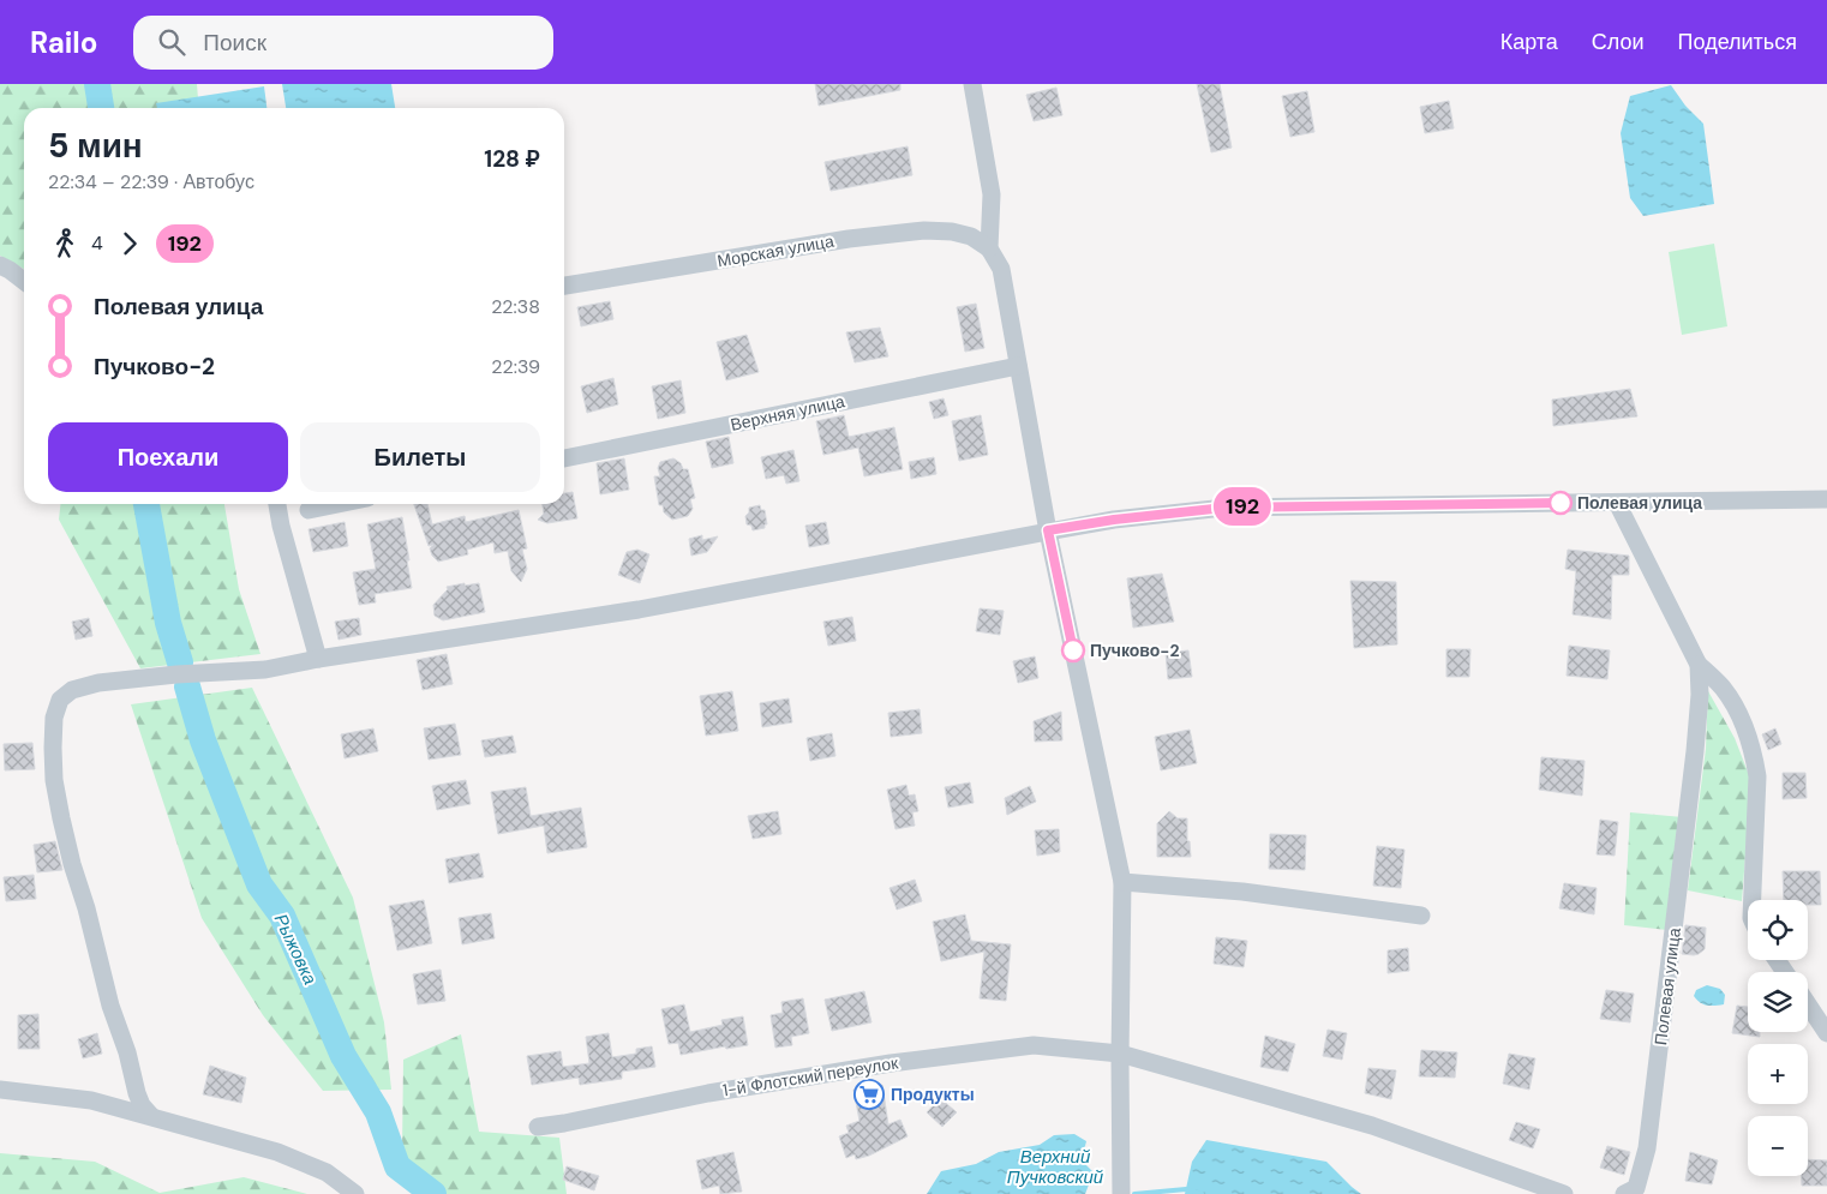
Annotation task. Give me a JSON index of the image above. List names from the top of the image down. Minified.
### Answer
{"streets":{"street":["Морская улица","Верхняя улица","Полевая улица","1-й Флотский переулок"]},"water":["Рыжовка","Верхний Пучковский"],"places":{"other":["Полевая улица","Пучково-2"],"supermarket":["Продукты"]},"lines":["bus line 192"],"page":{"header":"Railo","search":"Поиск","nav":["Карта","Слои","Поделиться"],"on_map":"192","heading":["5 мин","22:34 – 22:39 · Автобус","128 ₽"],"legs":["4","192"],"list":[{"name":"Полевая улица","value":"22:38"},{"name":"Пучково-2","value":"22:39"}],"buttons":["Поехали","Билеты"],"map_buttons":["+","−"]}}
